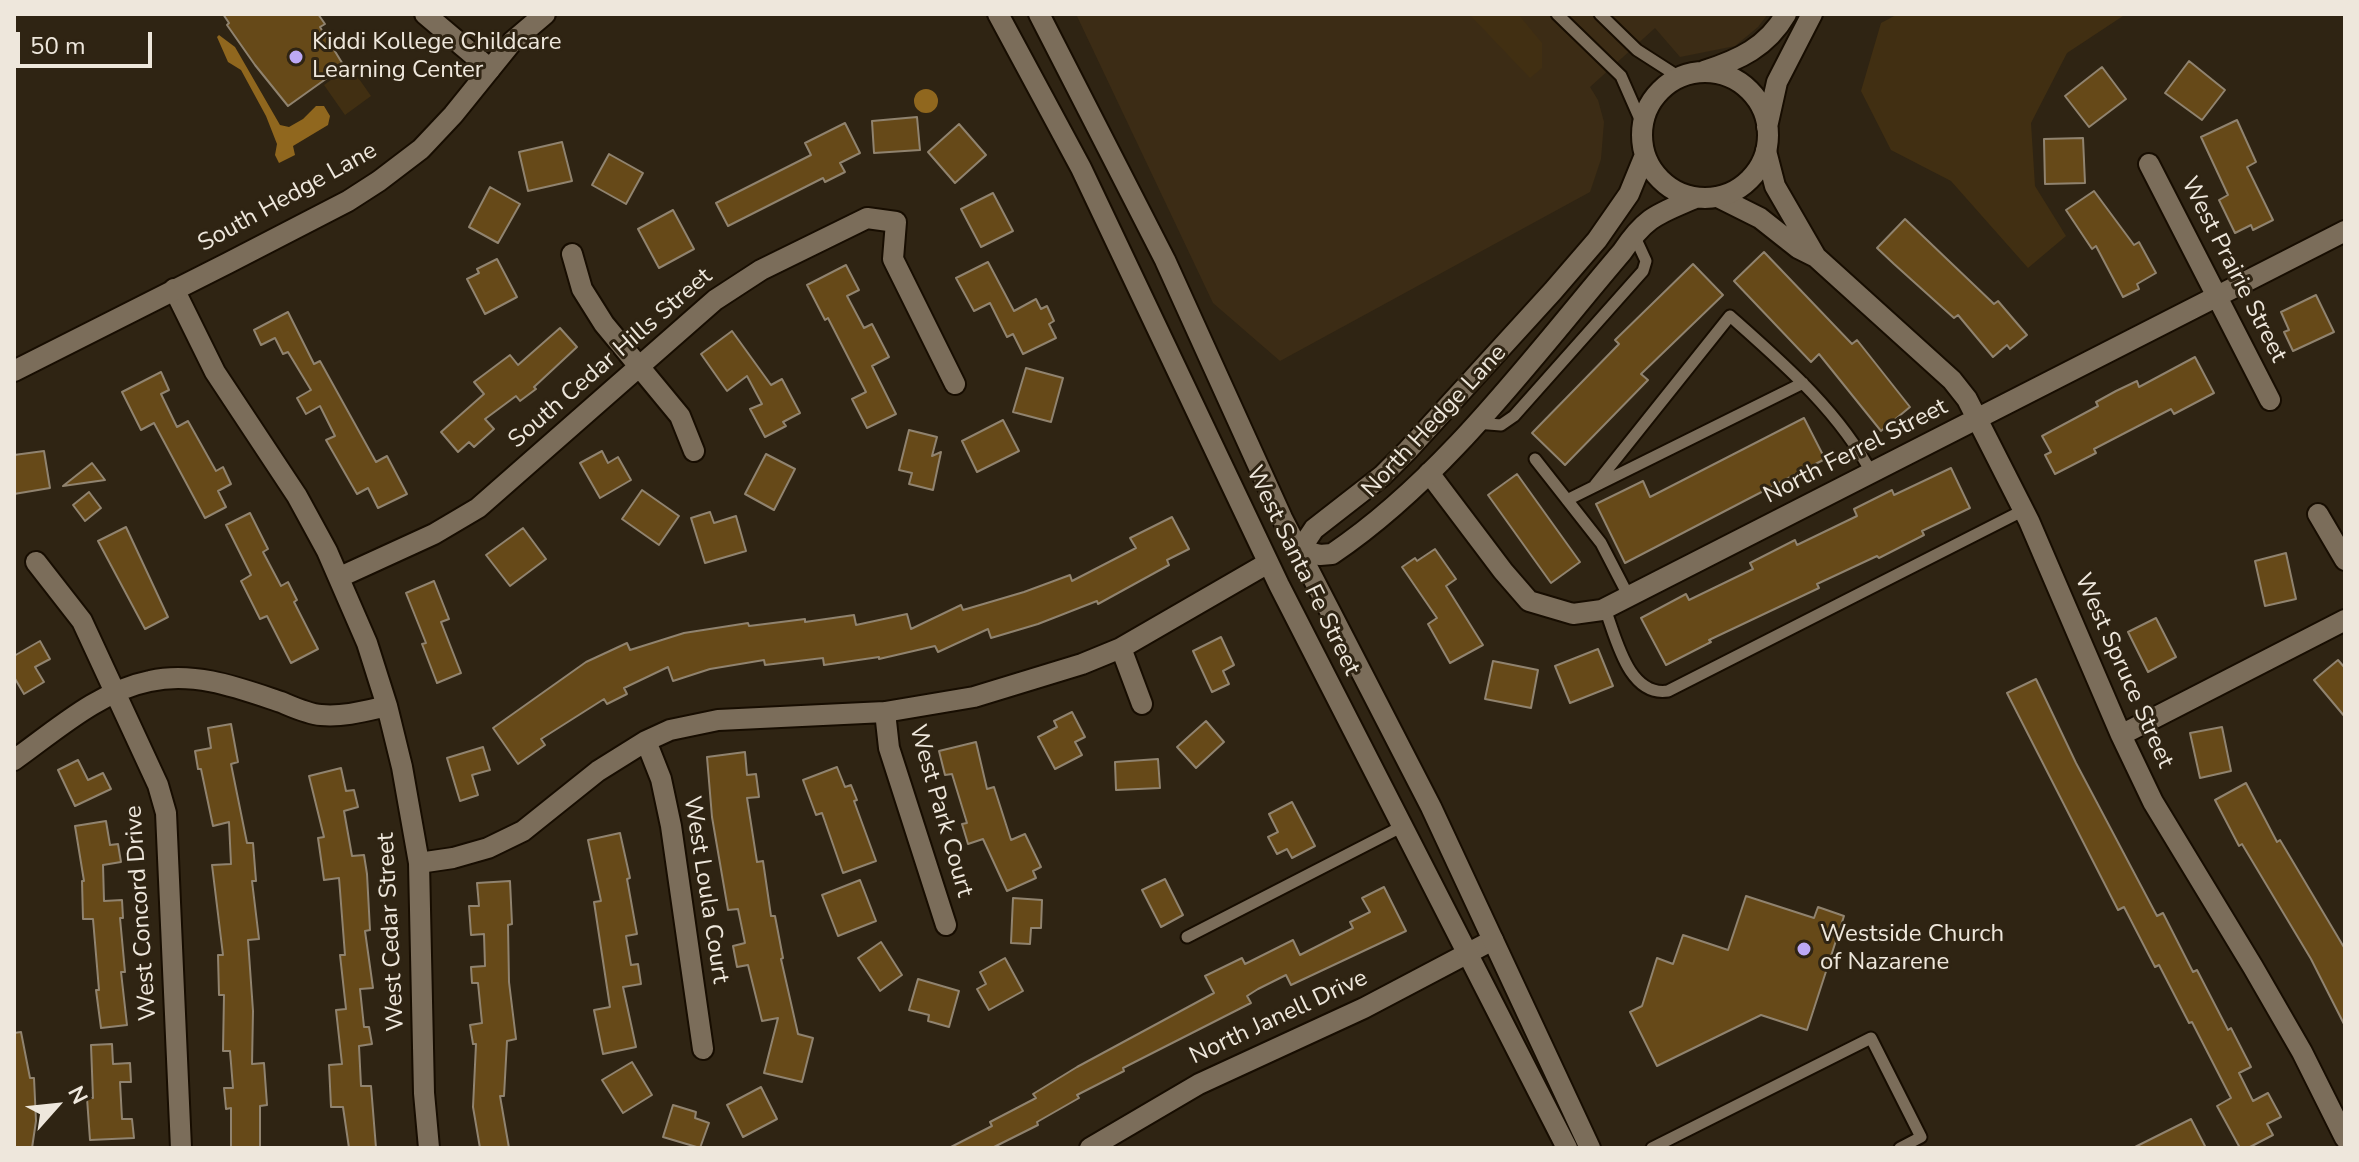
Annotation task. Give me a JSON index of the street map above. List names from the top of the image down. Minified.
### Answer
{"streets":{"street":["South Hedge Lane","West Prairie Street","South Cedar Hills Street","North Hedge Lane","North Ferrel Street","West Santa Fe Street","West Spruce Street","West Park Court","West Loula Court","West Concord Drive","West Cedar Street","North Janell Drive"]},"crossings":[["South Hedge Lane","West Cedar Street"],["West Prairie Street","North Ferrel Street"],["South Cedar Hills Street","West Cedar Street"],["North Hedge Lane","North Ferrel Street"],["North Hedge Lane","West Santa Fe Street"],["North Hedge Lane","West Spruce Street"],["North Ferrel Street","West Spruce Street"],["West Santa Fe Street","North Janell Drive"]],"places":["Kiddi Kollege Childcare Learning Center","Westside Church of Nazarene"],"scale_bar":"50 m","north":"top right"}
